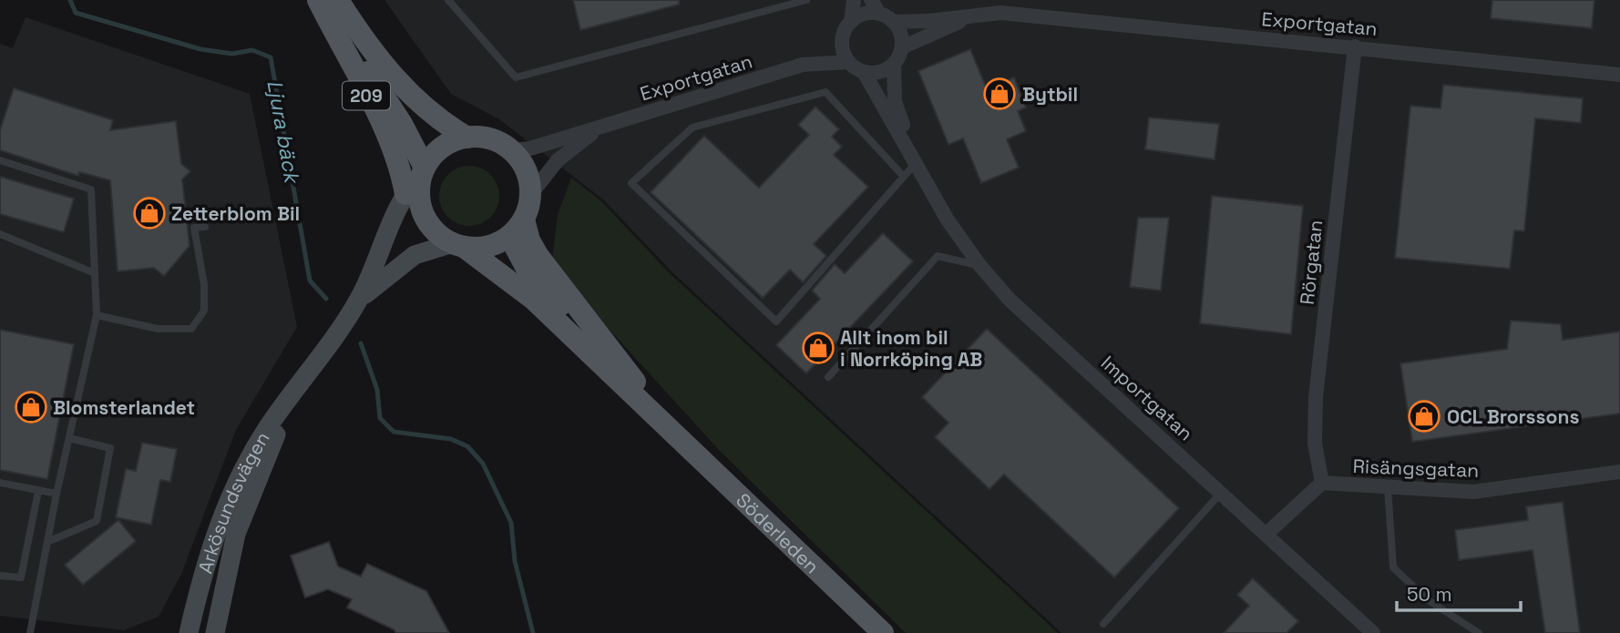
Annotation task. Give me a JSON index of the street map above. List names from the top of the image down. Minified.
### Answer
{"streets":{"main road":["209","Arkösundsvägen","Söderleden"],"street":["Exportgatan","Rörgatan","Importgatan","Risängsgatan"]},"crossings":[["Exportgatan","209"],["Exportgatan","Rörgatan"],["Exportgatan","Importgatan"],["Exportgatan","Arkösundsvägen"],["Exportgatan","Söderleden"],["209","Arkösundsvägen"],["209","Söderleden"],["Rörgatan","Risängsgatan"],["Arkösundsvägen","Söderleden"]],"water":["Ljura bäck"],"places":{"shop":["Bytbil","Zetterblom Bil","Allt inom bil i Norrköping AB","Blomsterlandet","OCL Brorssons"]},"scale_bar":"50 m"}
